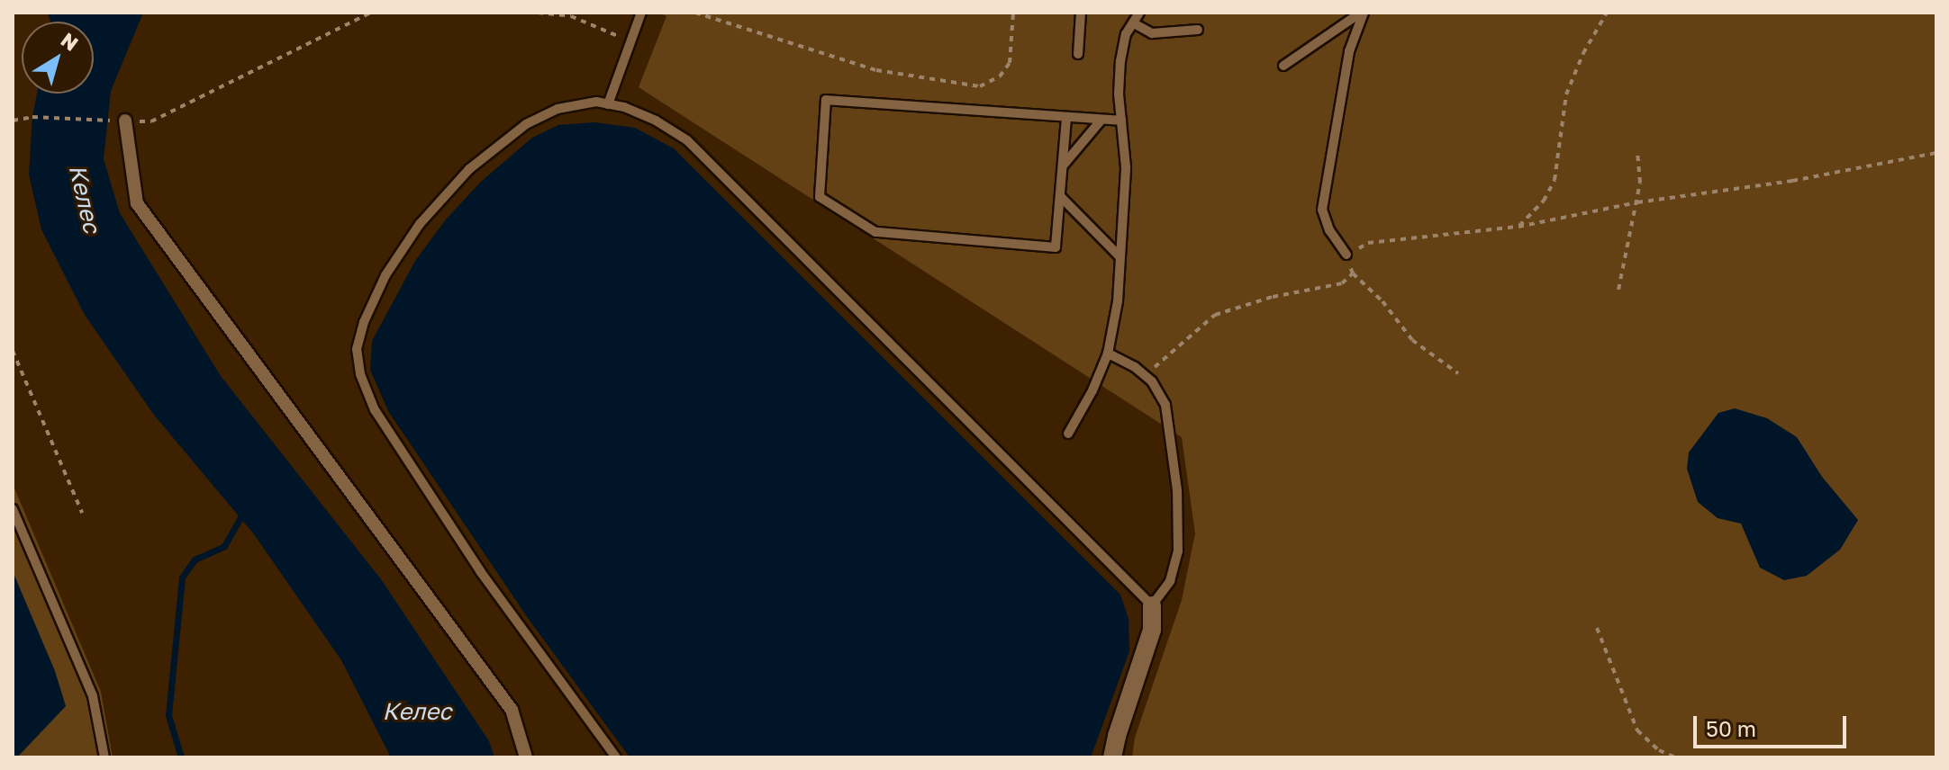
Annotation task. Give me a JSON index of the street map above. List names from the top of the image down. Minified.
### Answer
{"water":["Келес"],"scale_bar":"50 m","north":"top right"}
